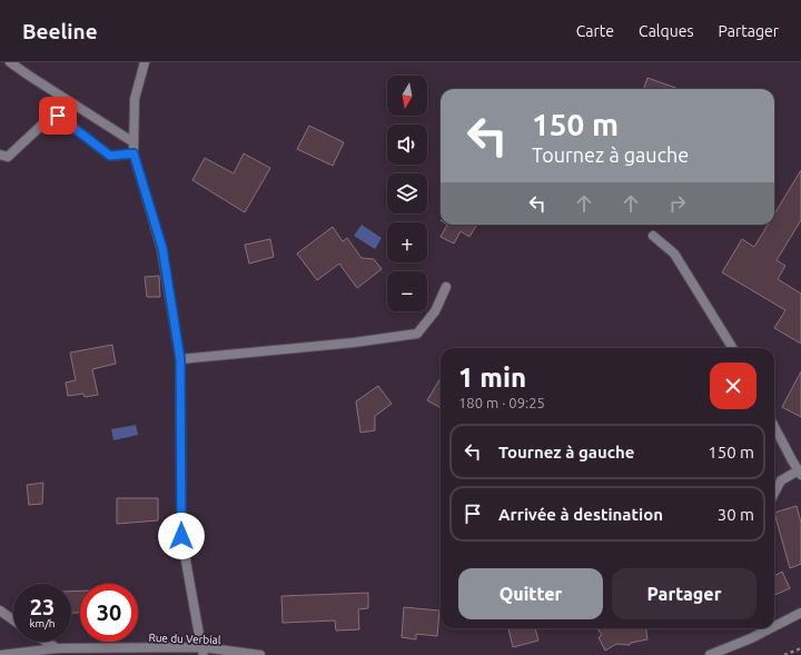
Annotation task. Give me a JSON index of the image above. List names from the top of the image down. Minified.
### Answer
{"streets":{"street":["Rue du Verbial"]},"north":"bottom","page":{"header":"Beeline","nav":["Carte","Calques","Partager"],"map_buttons":["+","−"],"turn":["150 m","Tournez à gauche"],"heading":["1 min","180 m · 09:25"],"list":[{"name":"Tournez à gauche","value":"150 m"},{"name":"Arrivée à destination","value":"30 m"}],"buttons":["Quitter","Partager"],"speed":"23 km/h","limit":"30"}}
